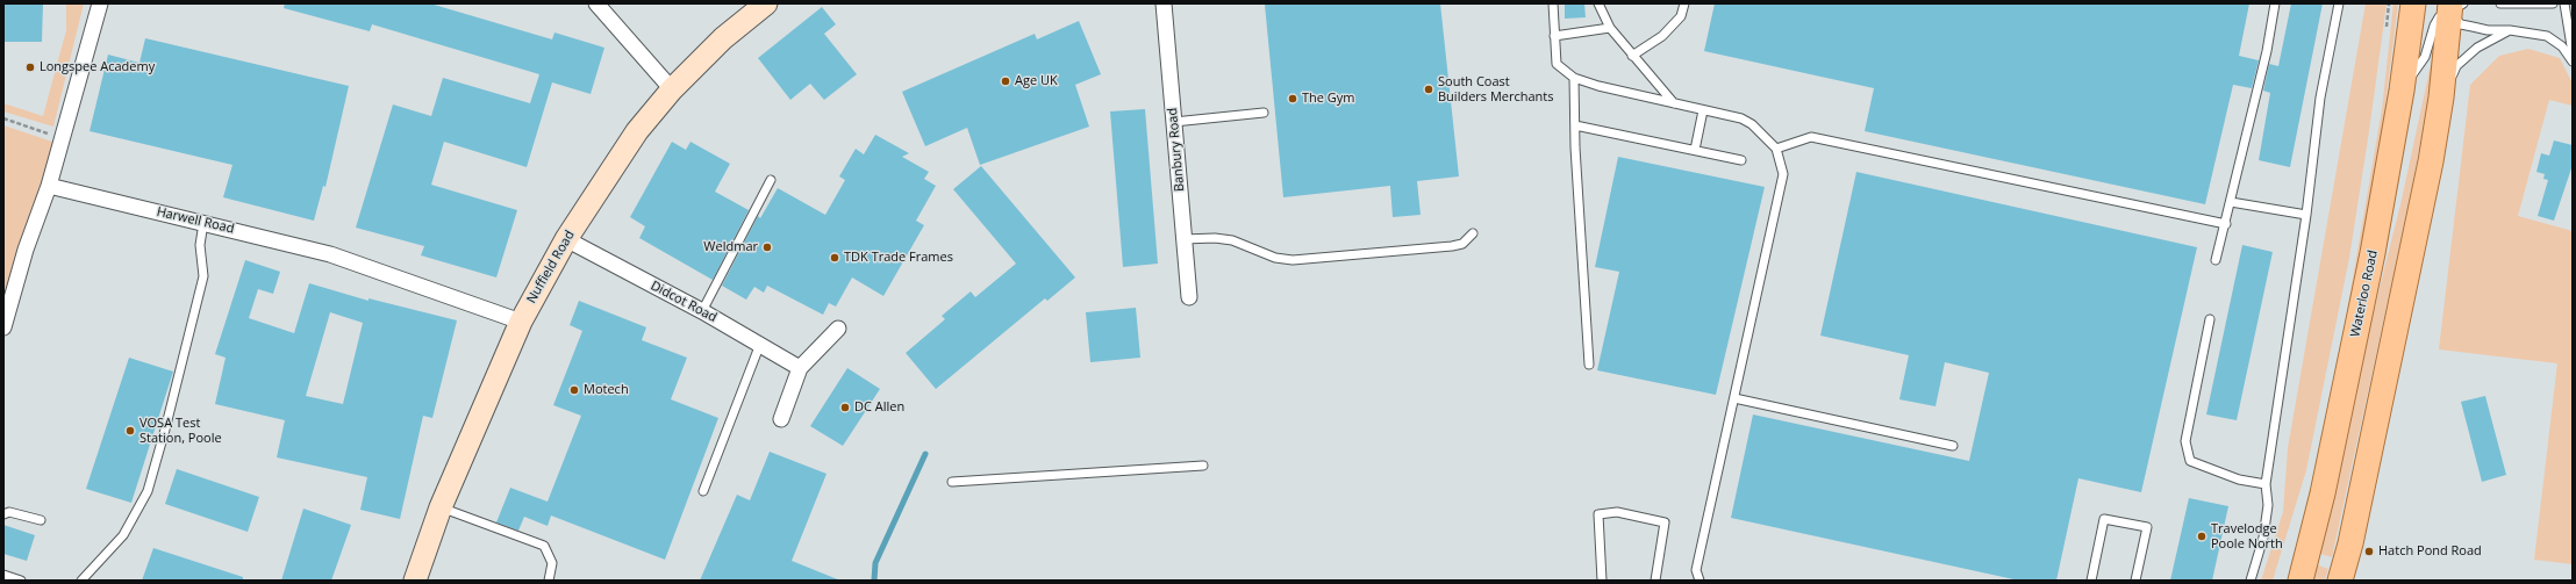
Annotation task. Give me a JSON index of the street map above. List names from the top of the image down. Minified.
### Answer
{"streets":{"main road":["Waterloo Road"],"street":["Banbury Road","Harwell Road","Nuffield Road","Didcot Road"]},"crossings":[["Harwell Road","Nuffield Road"],["Nuffield Road","Didcot Road"]],"places":["Longspee Academy","Age UK","South Coast Builders Merchants","The Gym","Weldmar","TDK Trade Frames","Motech","DC Allen","VOSA Test Station, Poole","Travelodge Poole North","Hatch Pond Road"]}
